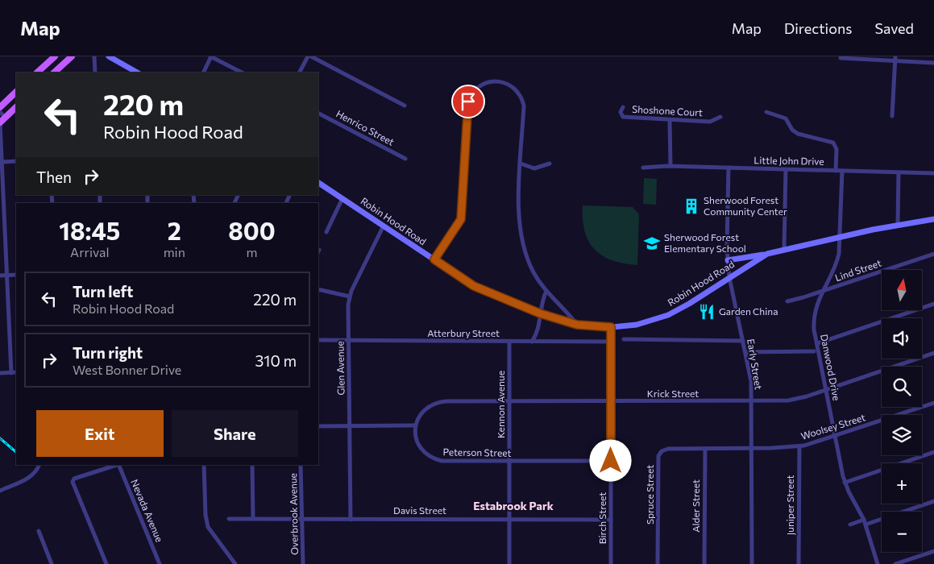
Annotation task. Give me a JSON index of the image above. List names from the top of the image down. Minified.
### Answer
{"streets":{"street":["Shoshone Court","Henrico Street","Little John Drive","Robin Hood Road","Lind Street","Atterbury Street","Early Street","Danwood Drive","Glen Avenue","Krick Street","Kennon Avenue","Woolsey Street","Peterson Street","Spruce Street","Juniper Street","Alder Street","Nevada Avenue","Davis Street","Overbrook Avenue","Birch Street"]},"crossings":[["Little John Drive","Early Street"],["Little John Drive","Danwood Drive"],["Robin Hood Road","Early Street"],["Robin Hood Road","Danwood Drive"],["Robin Hood Road","Glen Avenue"],["Robin Hood Road","Birch Street"],["Lind Street","Danwood Drive"],["Atterbury Street","Glen Avenue"],["Atterbury Street","Kennon Avenue"],["Atterbury Street","Birch Street"],["Early Street","Krick Street"],["Early Street","Woolsey Street"],["Danwood Drive","Krick Street"],["Danwood Drive","Woolsey Street"],["Glen Avenue","Davis Street"],["Krick Street","Kennon Avenue"],["Krick Street","Peterson Street"],["Krick Street","Birch Street"],["Kennon Avenue","Peterson Street"],["Kennon Avenue","Davis Street"],["Woolsey Street","Spruce Street"],["Woolsey Street","Juniper Street"],["Woolsey Street","Alder Street"],["Peterson Street","Birch Street"],["Davis Street","Overbrook Avenue"],["Davis Street","Birch Street"]],"districts":["Estabrook Park"],"places":{"building":["Sherwood Forest Community Center"],"school or university":["Sherwood Forest Elementary School"],"restaurant":["Garden China"]},"north":"top","page":{"header":"Map","nav":["Map","Directions","Saved"],"turn":["220 m","Robin Hood Road"],"then":"Then","eta":["18:45","Arrival","2","min","800","m"],"map_buttons":["+","−"],"list":[{"name":"Turn left","note":"Robin Hood Road","value":"220 m"},{"name":"Turn right","note":"West Bonner Drive","value":"310 m"}],"buttons":["Exit","Share"]}}
